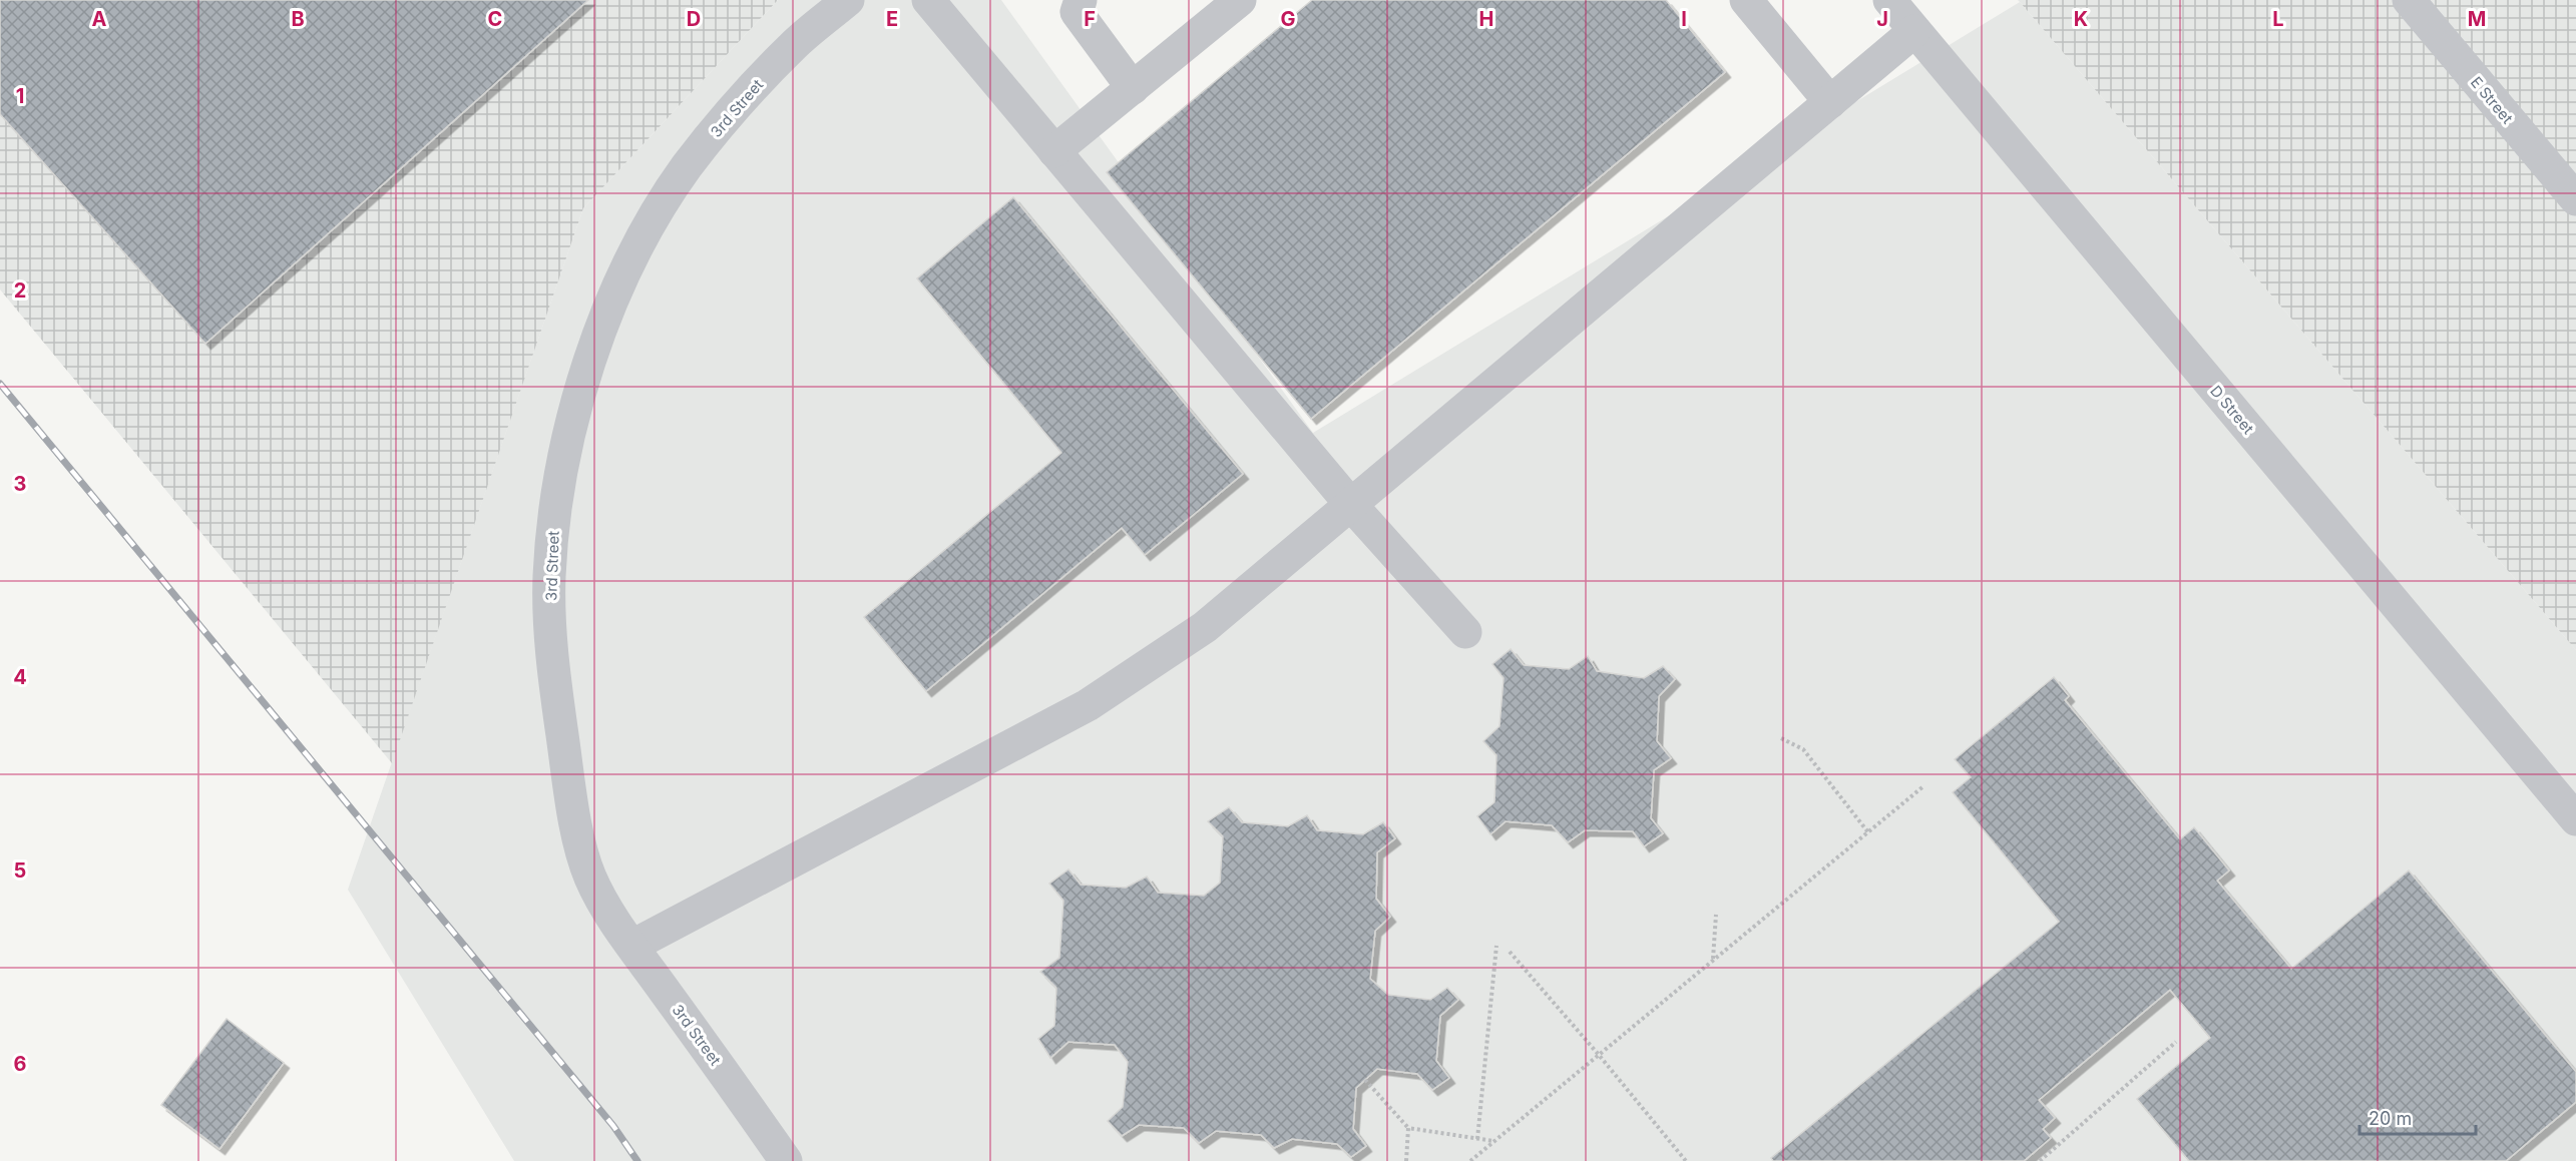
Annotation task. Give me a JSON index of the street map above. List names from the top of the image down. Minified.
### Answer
{"streets":{"street":["E Street","3rd Street","D Street"]},"scale_bar":"20 m","grid":{"columns":["A","B","C","D","E","F","G","H","I","J","K","L","M"],"rows":["1","2","3","4","5","6"]}}
